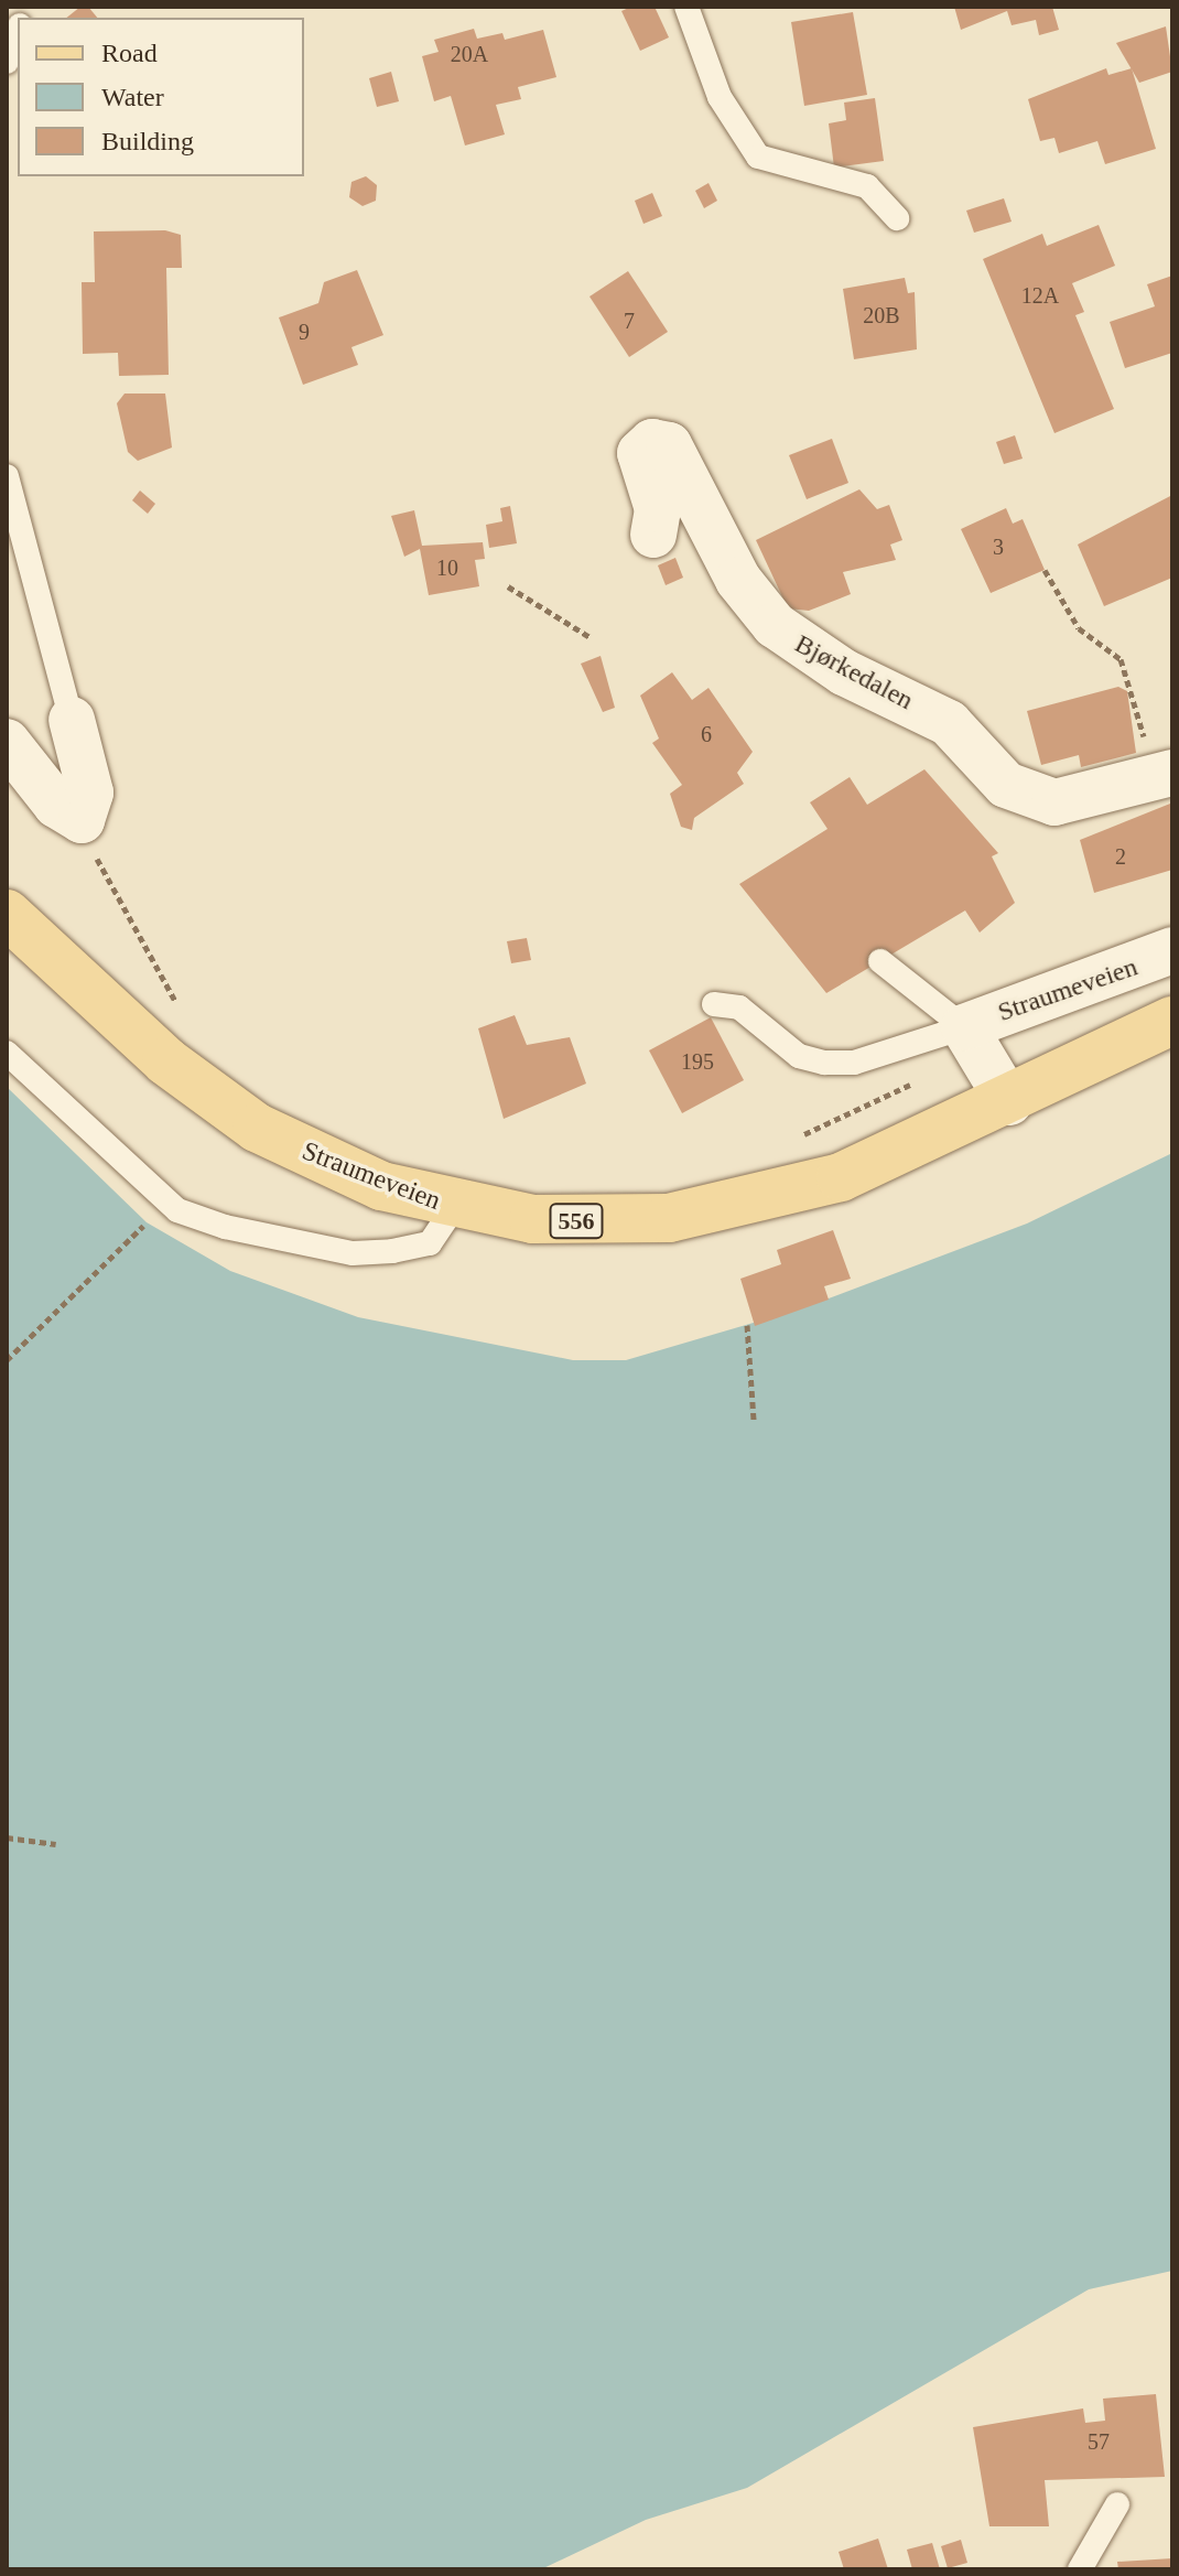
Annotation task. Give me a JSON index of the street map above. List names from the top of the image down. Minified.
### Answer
{"streets":{"main road":["Straumeveien","556"],"street":["Bjørkedalen"]},"house_numbers":["20A","12A","20B","7","9","3","10","6","2","195","57"],"legend":["Road","Water","Building"]}
